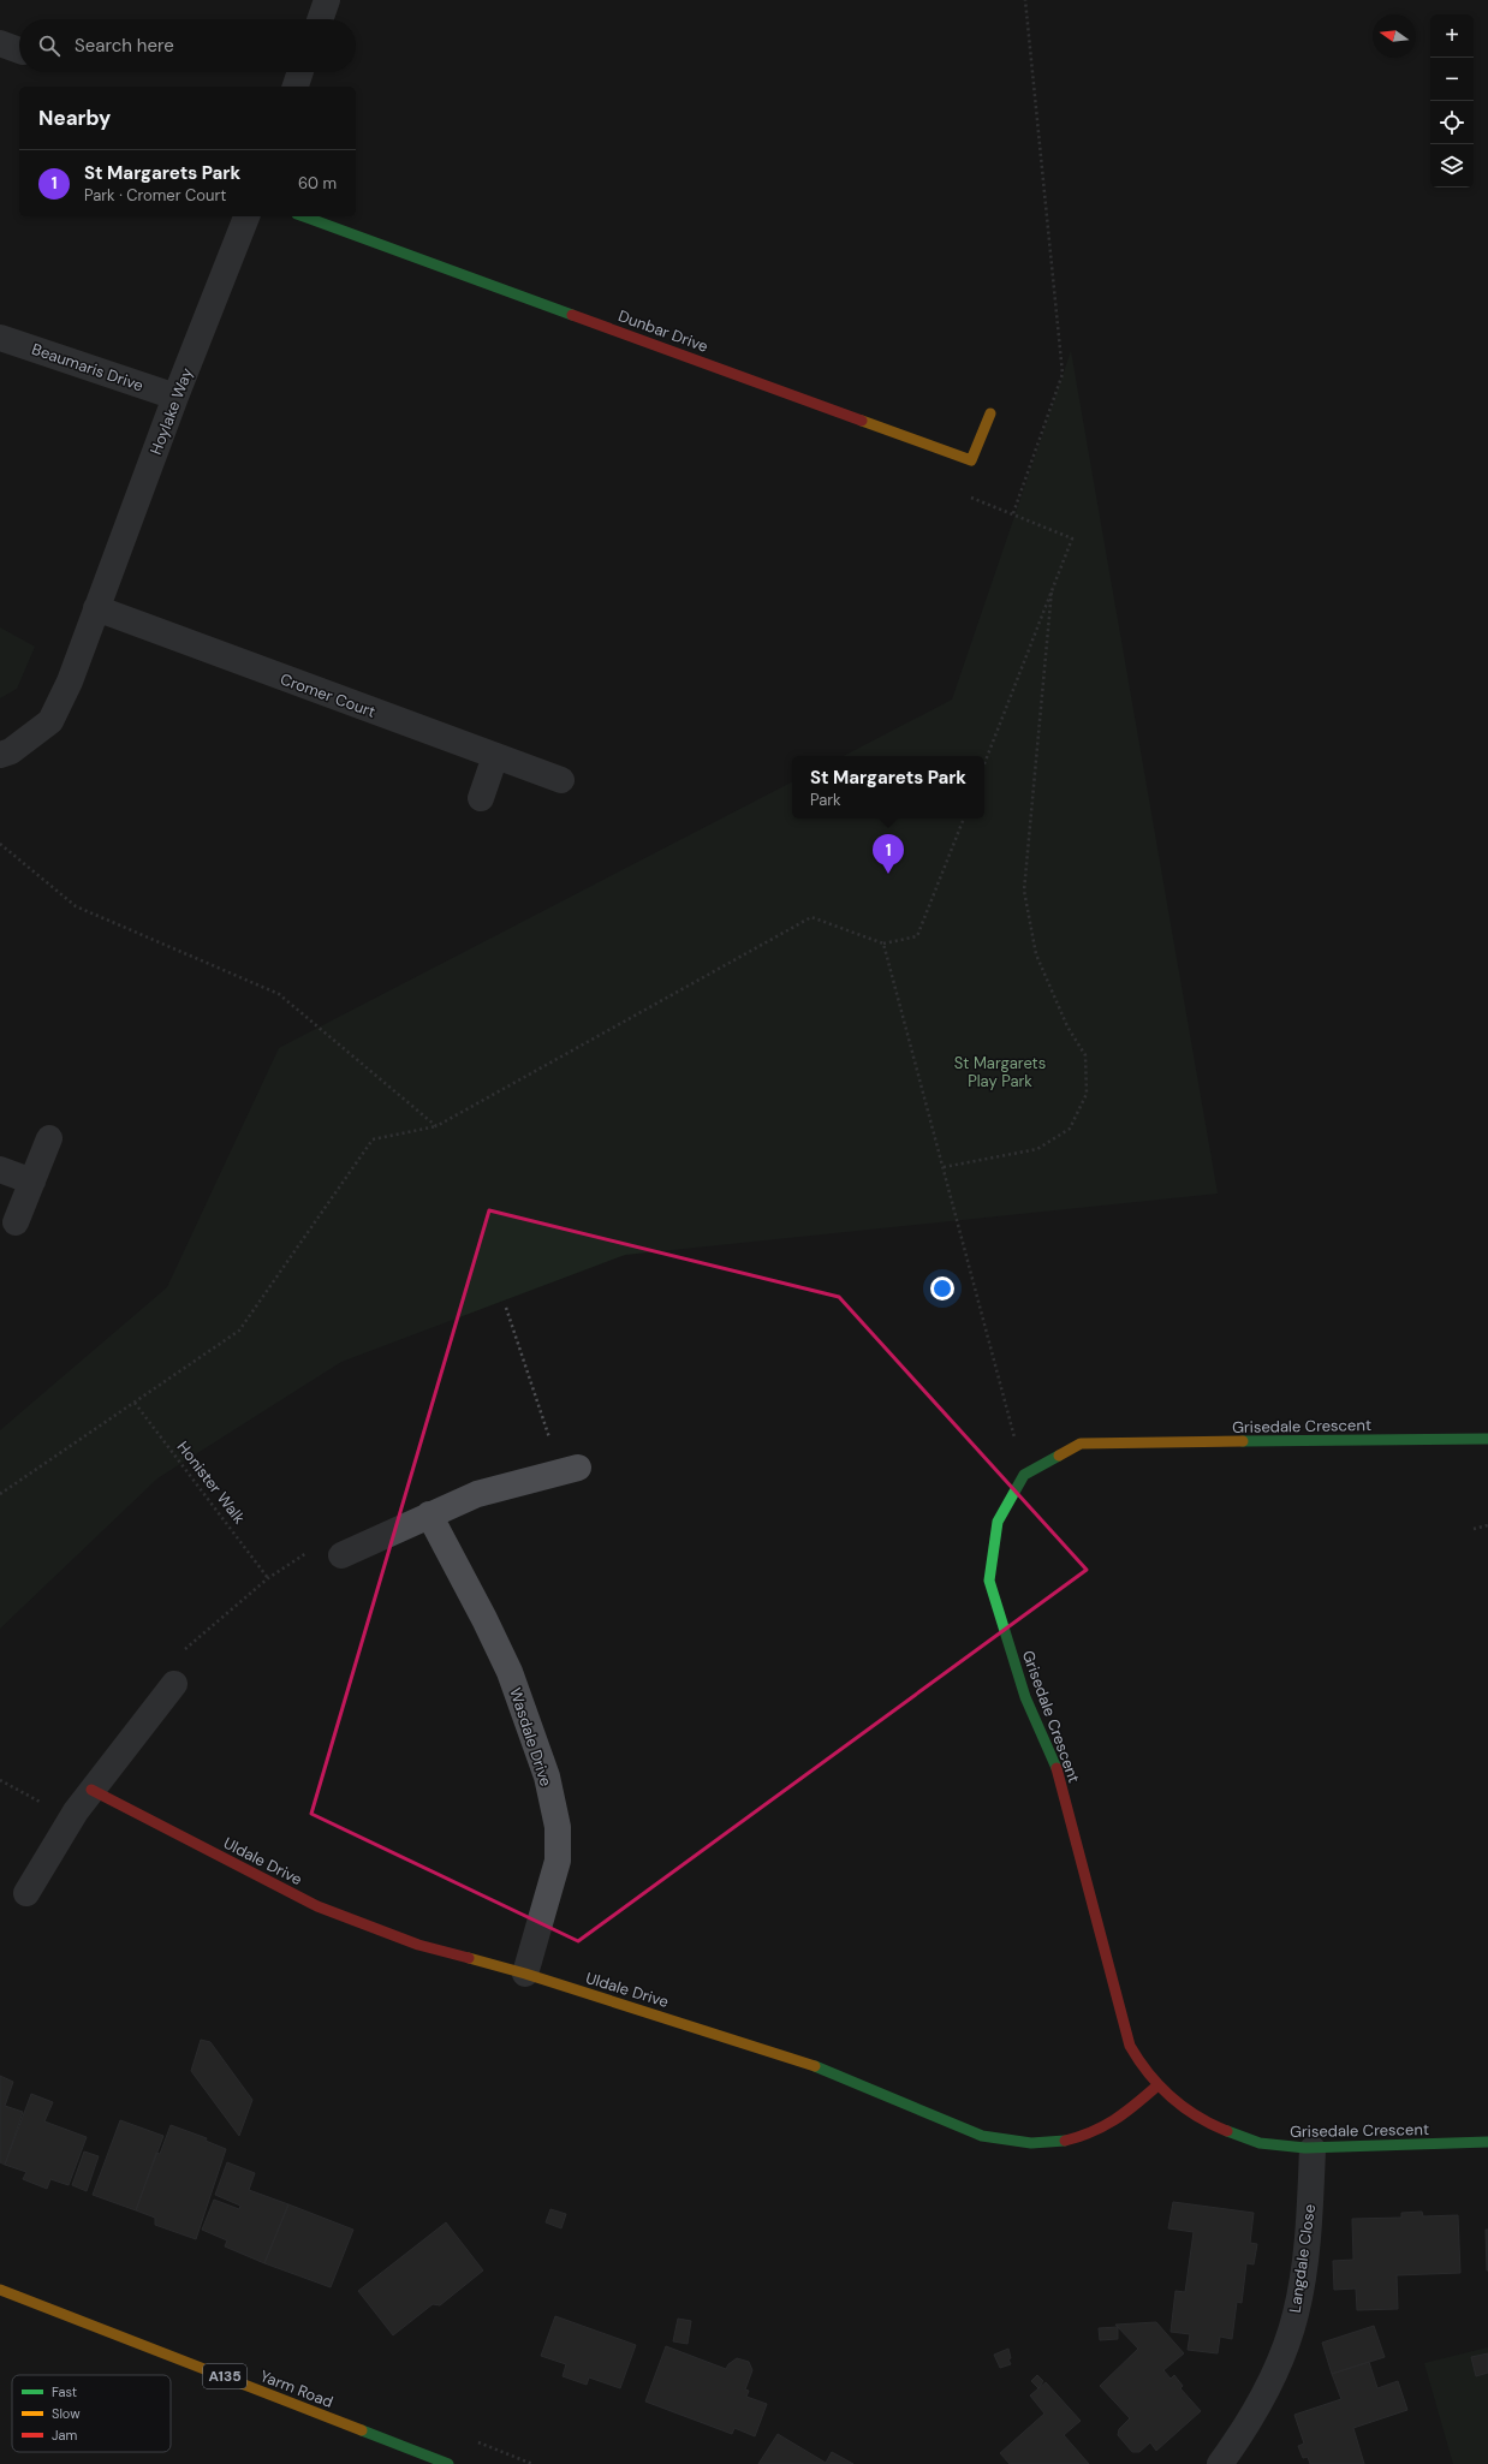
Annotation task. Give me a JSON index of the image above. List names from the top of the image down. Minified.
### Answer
{"streets":{"street":["Dunbar Drive","Beaumaris Drive","Hoylake Way","Cromer Court","Grisedale Crescent","Wasdale Drive","Uldale Drive","Langdale Close","A135","Yarm Road"],"path":["Honister Walk"]},"crossings":[["Beaumaris Drive","Hoylake Way"],["Hoylake Way","Cromer Court"],["Grisedale Crescent","Uldale Drive"],["Grisedale Crescent","Langdale Close"],["Wasdale Drive","Uldale Drive"]],"parks":["St Margarets Play Park"],"legend":["Fast","Slow","Jam"],"north":"left","page":{"map_buttons":["+","−"],"search":"Search here","heading":"Nearby","list":[{"mark":"1","name":"St Margarets Park","note":"Park · Cromer Court","value":"60 m"}],"popup":["St Margarets Park","Park"],"pins":"1"}}
